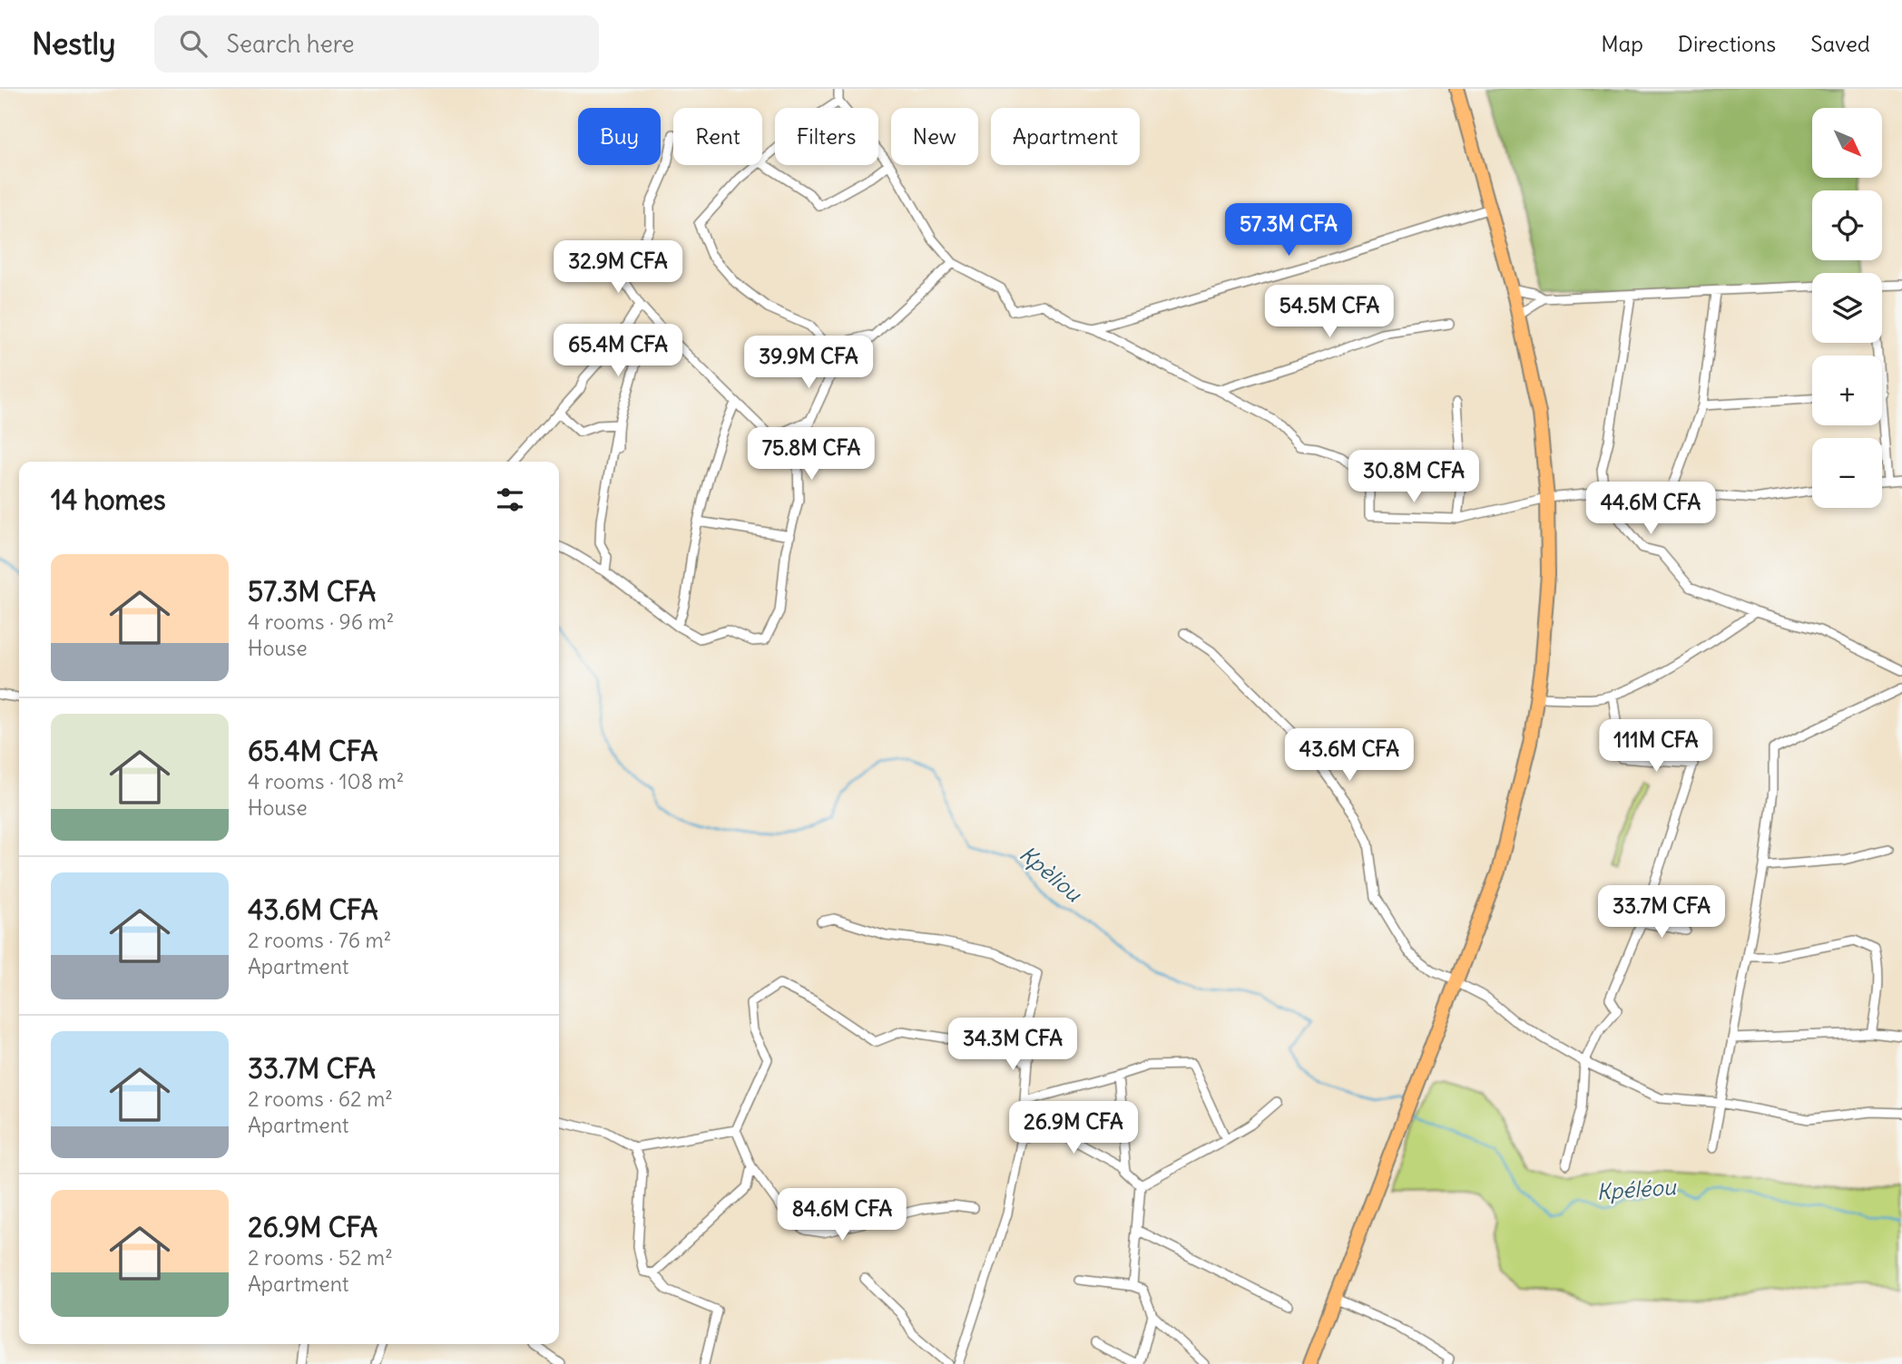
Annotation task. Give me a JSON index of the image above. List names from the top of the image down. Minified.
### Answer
{"water":["Kpèliou","Kpéléou"],"north":"bottom right","page":{"header":"Nestly","search":"Search here","nav":["Map","Directions","Saved"],"map_buttons":["+","−"],"chip":["Buy","Rent","Filters","New","Apartment"],"price":["57.3M CFA","32.9M CFA","54.5M CFA","65.4M CFA","39.9M CFA","75.8M CFA","30.8M CFA","44.6M CFA","111M CFA","43.6M CFA","33.7M CFA","34.3M CFA","26.9M CFA","84.6M CFA"],"heading":"14 homes","list":[{"name":"57.3M CFA","note":"4 rooms · 96 m² · House"},{"name":"65.4M CFA","note":"4 rooms · 108 m² · House"},{"name":"43.6M CFA","note":"2 rooms · 76 m² · Apartment"},{"name":"33.7M CFA","note":"2 rooms · 62 m² · Apartment"},{"name":"26.9M CFA","note":"2 rooms · 52 m² · Apartment"}]}}
